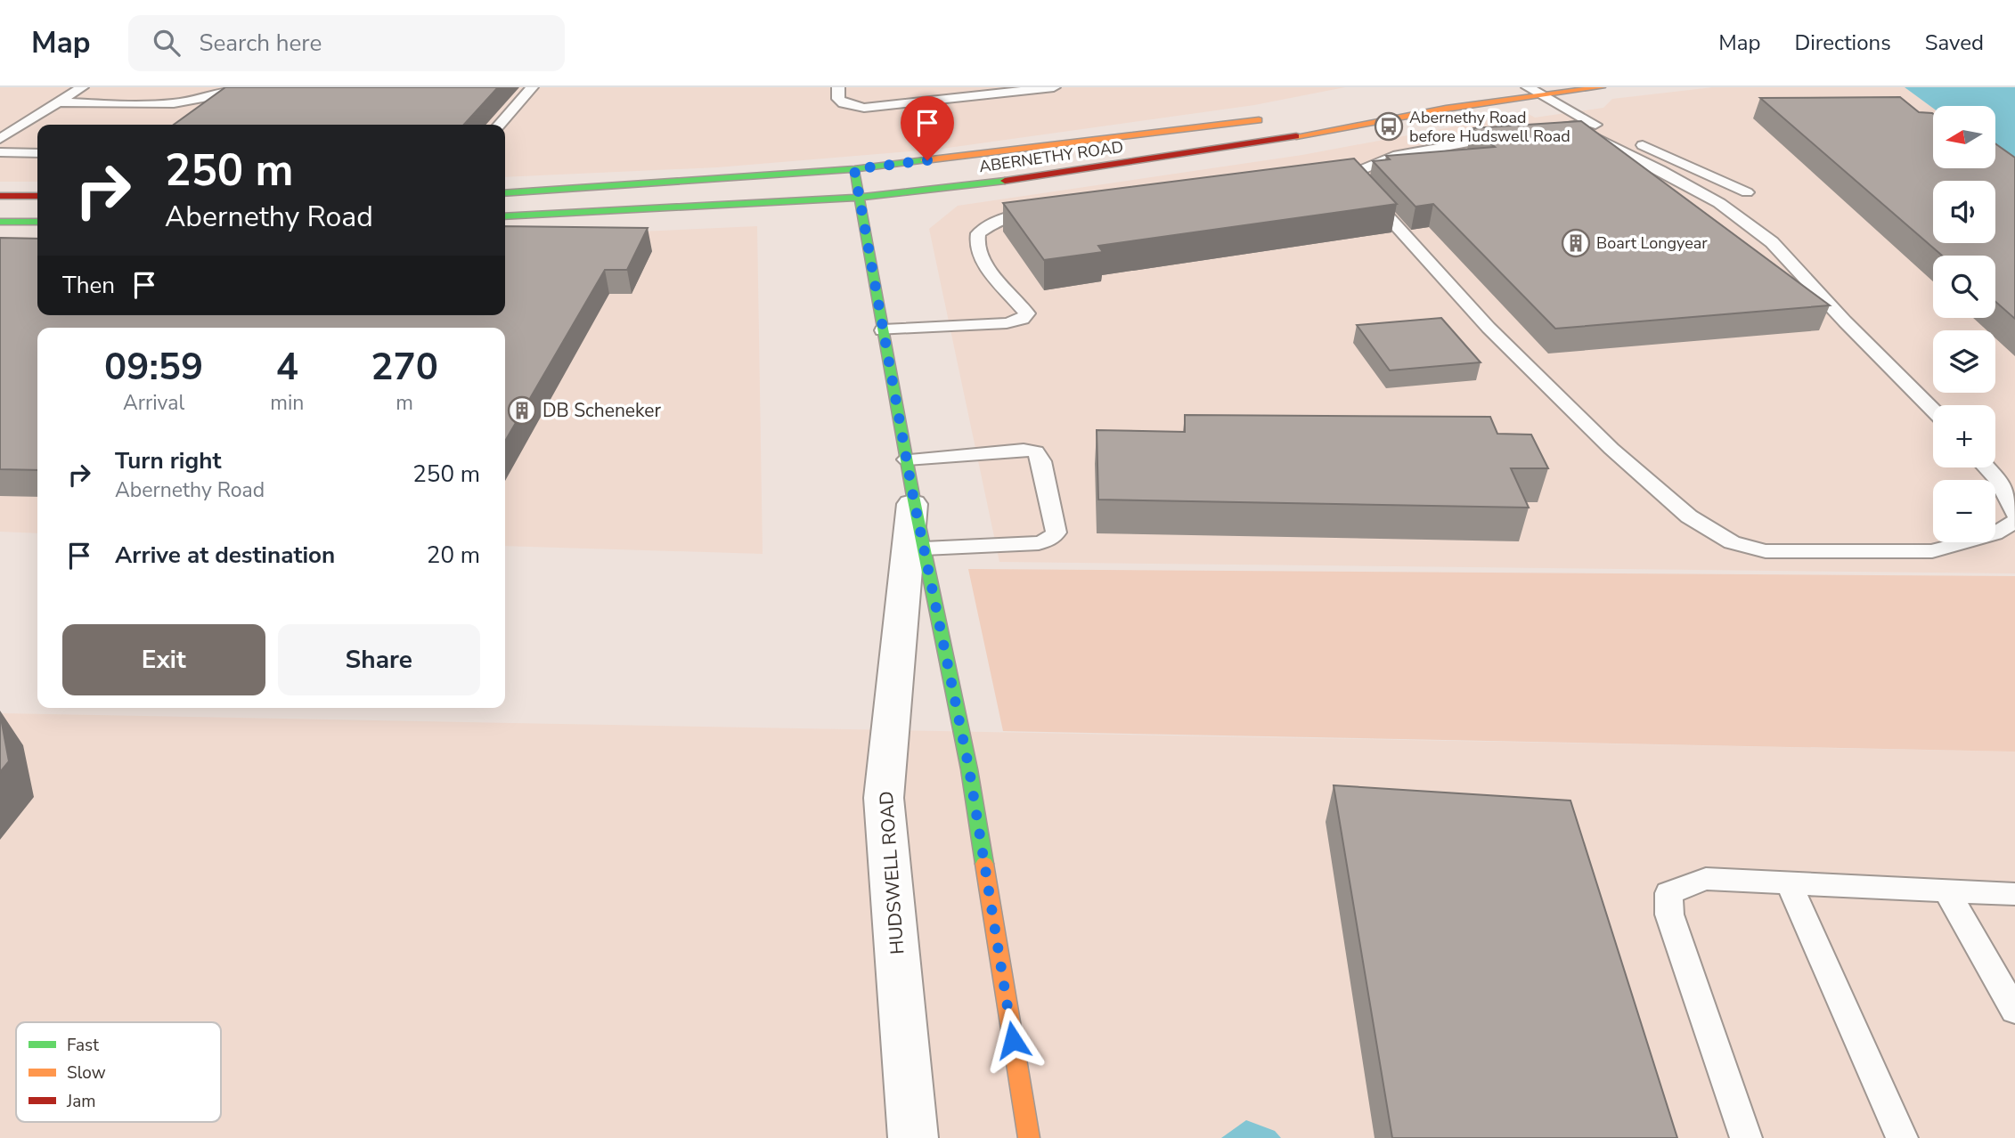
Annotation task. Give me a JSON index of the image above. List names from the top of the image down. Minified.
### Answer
{"streets":{"main road":["ABERNETHY ROAD","HUDSWELL ROAD"]},"crossings":[["ABERNETHY ROAD","HUDSWELL ROAD"]],"places":{"bus stop":["Abernethy Road before Hudswell Road"],"building":["Boart Longyear","DB Scheneker"]},"legend":["Fast","Slow","Jam"],"north":"left","page":{"header":"Map","search":"Search here","nav":["Map","Directions","Saved"],"map_buttons":["+","−"],"turn":["250 m","Abernethy Road"],"then":"Then","eta":["09:59","Arrival","4","min","270","m"],"list":[{"name":"Turn right","note":"Abernethy Road","value":"250 m"},{"name":"Arrive at destination","value":"20 m"}],"buttons":["Exit","Share"]}}
